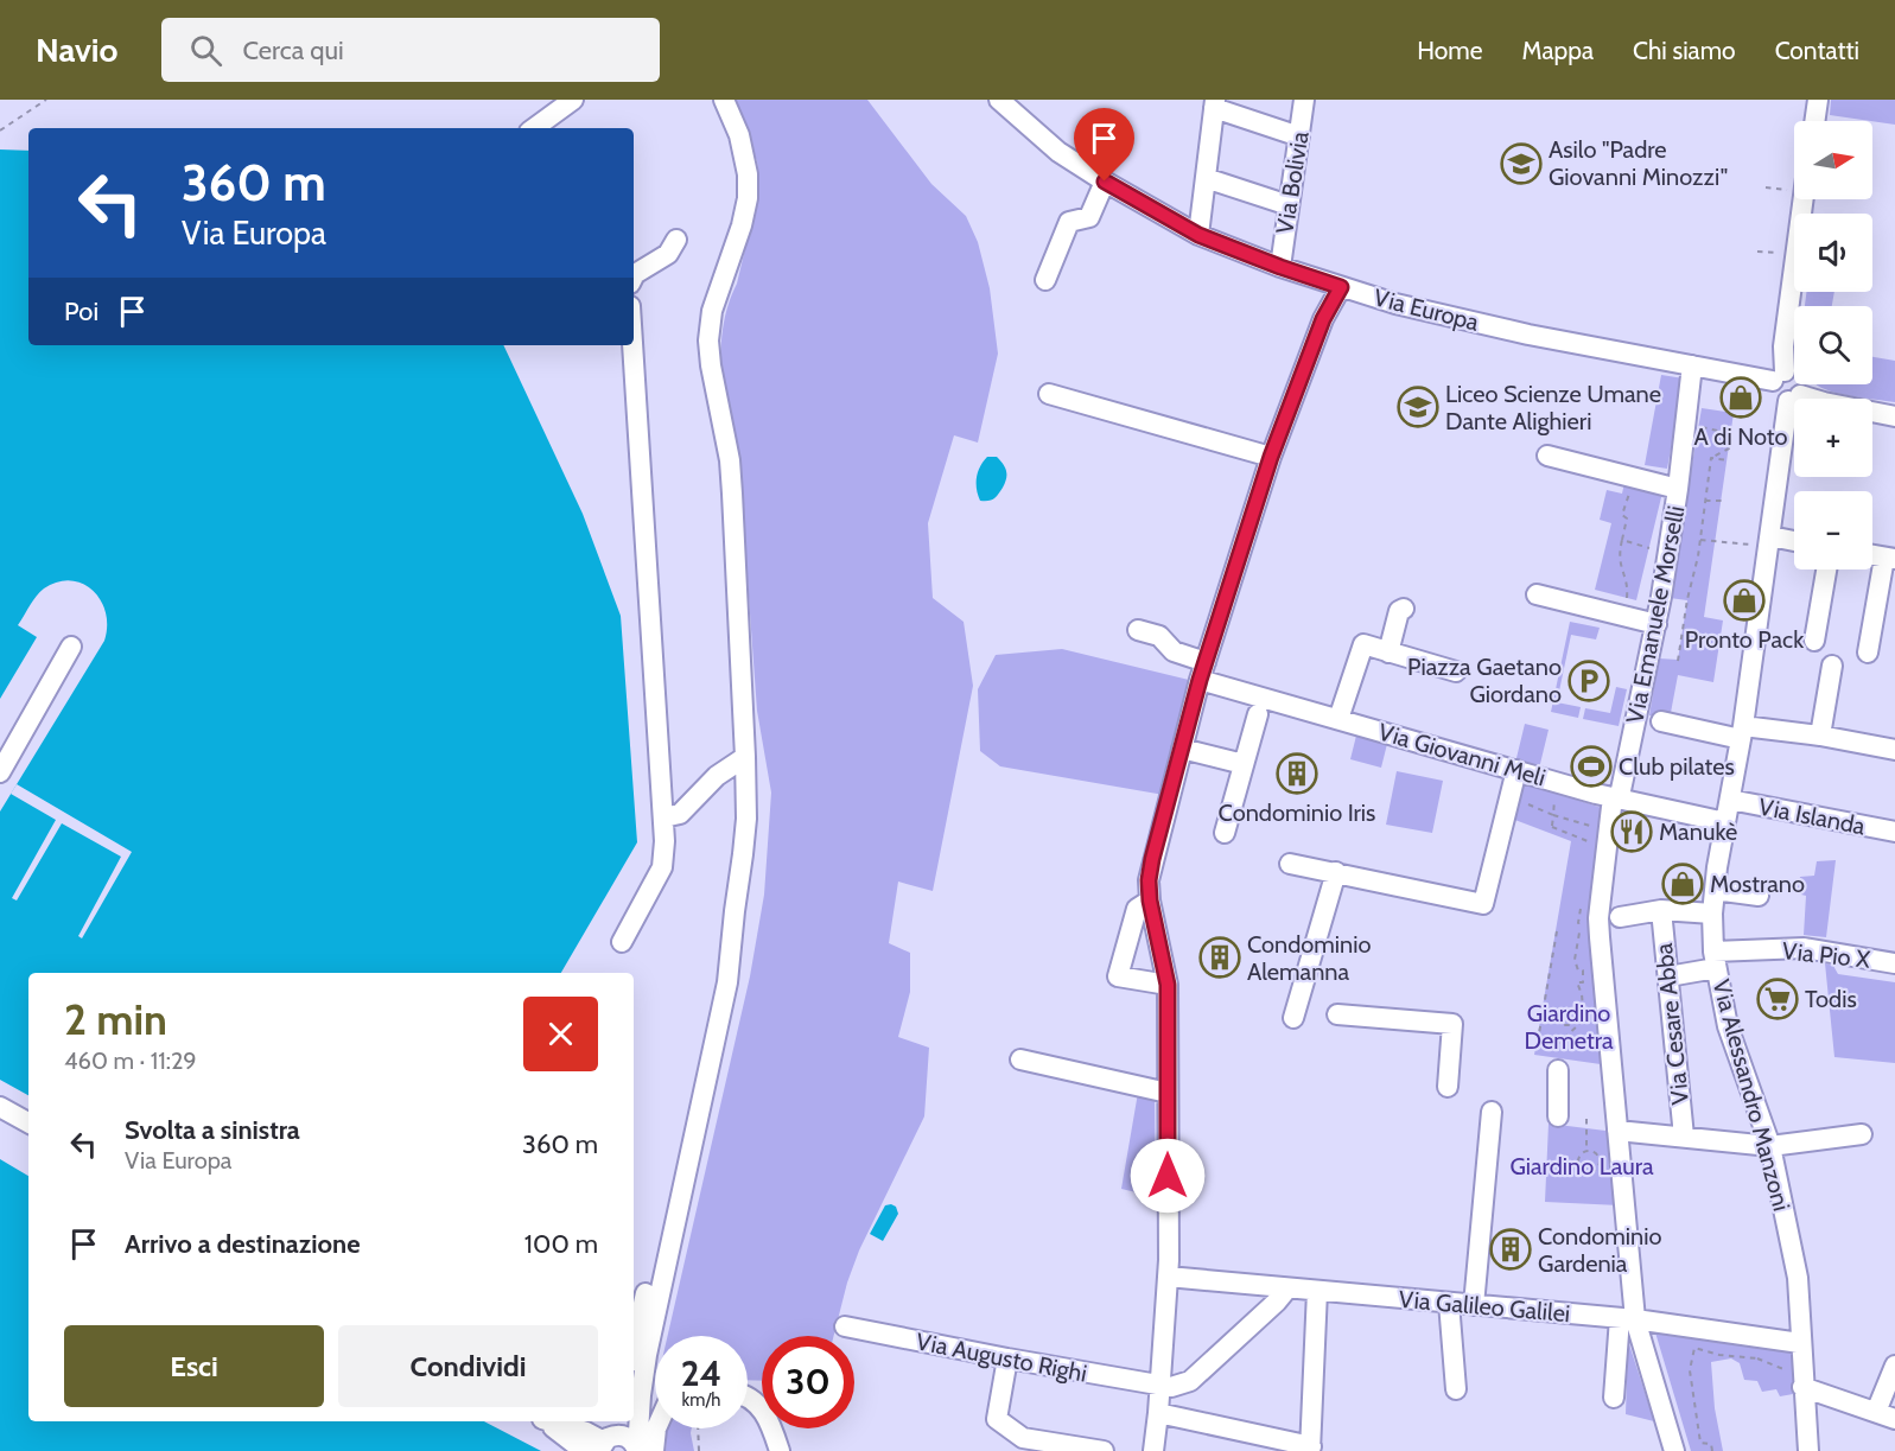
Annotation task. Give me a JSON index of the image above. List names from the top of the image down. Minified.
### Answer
{"streets":{"street":["Via Bolivia","Via Europa","Via Emanuele Morselli","Via Giovanni Meli","Via Islanda","Via Pio X","Via Cesare Abba","Via Alessandro Manzoni","Via Galileo Galilei","Via Augusto Righi"]},"crossings":[["Via Bolivia","Via Europa"],["Via Europa","Via Emanuele Morselli"],["Via Emanuele Morselli","Via Giovanni Meli"],["Via Emanuele Morselli","Via Galileo Galilei"],["Via Giovanni Meli","Via Alessandro Manzoni"],["Via Islanda","Via Alessandro Manzoni"],["Via Pio X","Via Cesare Abba"],["Via Pio X","Via Alessandro Manzoni"],["Via Alessandro Manzoni","Via Galileo Galilei"]],"parks":["Giardino Demetra","Giardino Laura"],"places":{"school or university":["Asilo \"Padre Giovanni Minozzi\"","Liceo Scienze Umane Dante Alighieri"],"shop":["A di Noto","Pronto Pack","Mostrano"],"parking":["Piazza Gaetano Giordano"],"sports":["Club pilates"],"building":["Condominio Iris","Condominio Alemanna","Condominio Gardenia"],"restaurant":["Manukè"],"supermarket":["Todis"]},"north":"right","page":{"header":"Navio","search":"Cerca qui","nav":["Home","Mappa","Chi siamo","Contatti"],"map_buttons":["+","−"],"turn":["360 m","Via Europa"],"then":"Poi","heading":["2 min","460 m · 11:29"],"list":[{"name":"Svolta a sinistra","note":"Via Europa","value":"360 m"},{"name":"Arrivo a destinazione","value":"100 m"}],"buttons":["Esci","Condividi"],"speed":"24 km/h","limit":"30"}}
